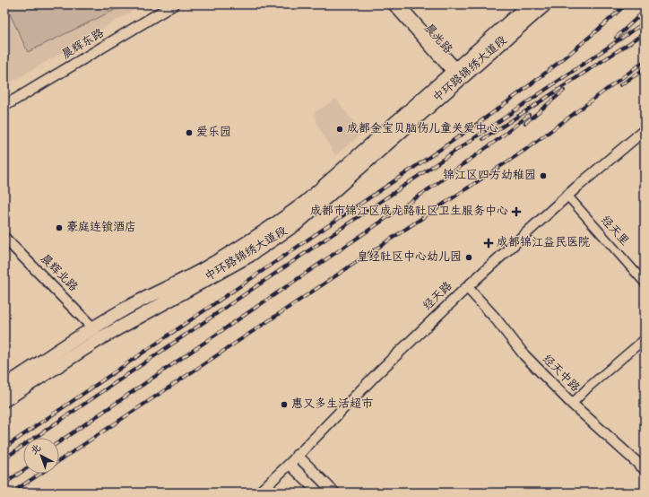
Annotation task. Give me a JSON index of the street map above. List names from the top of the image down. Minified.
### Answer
{"streets":{"main road":["中环路锦绣大道段"],"street":["晨光路","晨辉东路","经天里","晨辉北路","经天路","经天中路"]},"crossings":[["晨光路","中环路锦绣大道段"],["中环路锦绣大道段","晨辉北路"],["经天里","经天路"],["经天路","经天中路"]],"places":{"other":["成都金宝贝脑伤儿童关爱中心","爱乐园","锦江区四方幼稚园","豪庭连锁酒店","皇经社区中心幼儿园","惠又多生活超市"],"health":["成都市锦江区成龙路社区卫生服务中心","成都锦江益民医院"]},"north":"top left"}
